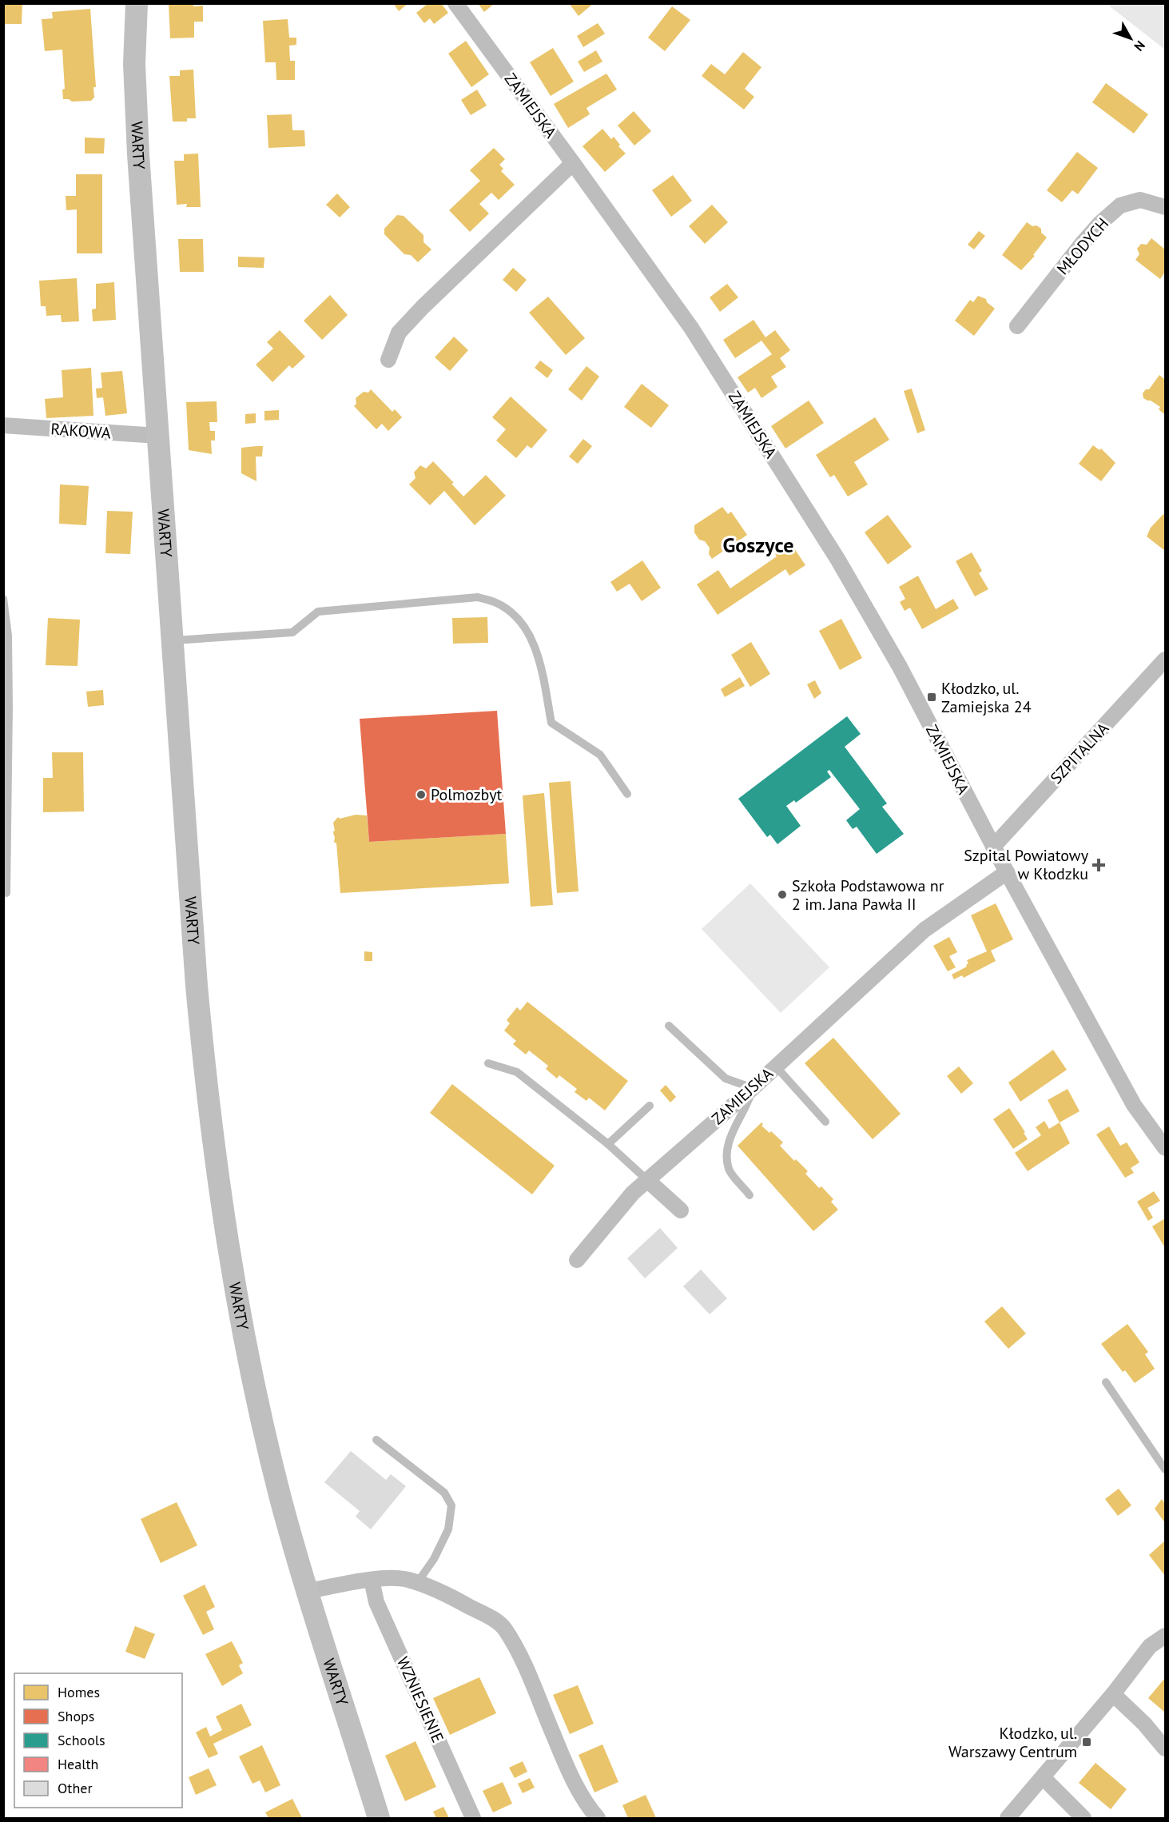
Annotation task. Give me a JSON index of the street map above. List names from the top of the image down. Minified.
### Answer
{"streets":{"main road":["WARTY"],"street":["ZAMIEJSKA","MŁODYCH","RAKOWA","SZPITALNA","WZNIESIENIE"]},"crossings":[["ZAMIEJSKA","SZPITALNA"],["WARTY","RAKOWA"]],"districts":["Goszyce"],"places":{"transit":["Kłodzko, ul. Zamiejska 24","Kłodzko, ul. Warszawy Centrum"],"other":["Polmozbyt","Szkoła Podstawowa nr 2 im. Jana Pawła II"],"health":["Szpital Powiatowy w Kłodzku"]},"legend":["Homes","Shops","Schools","Health","Other"],"north":"bottom right"}
